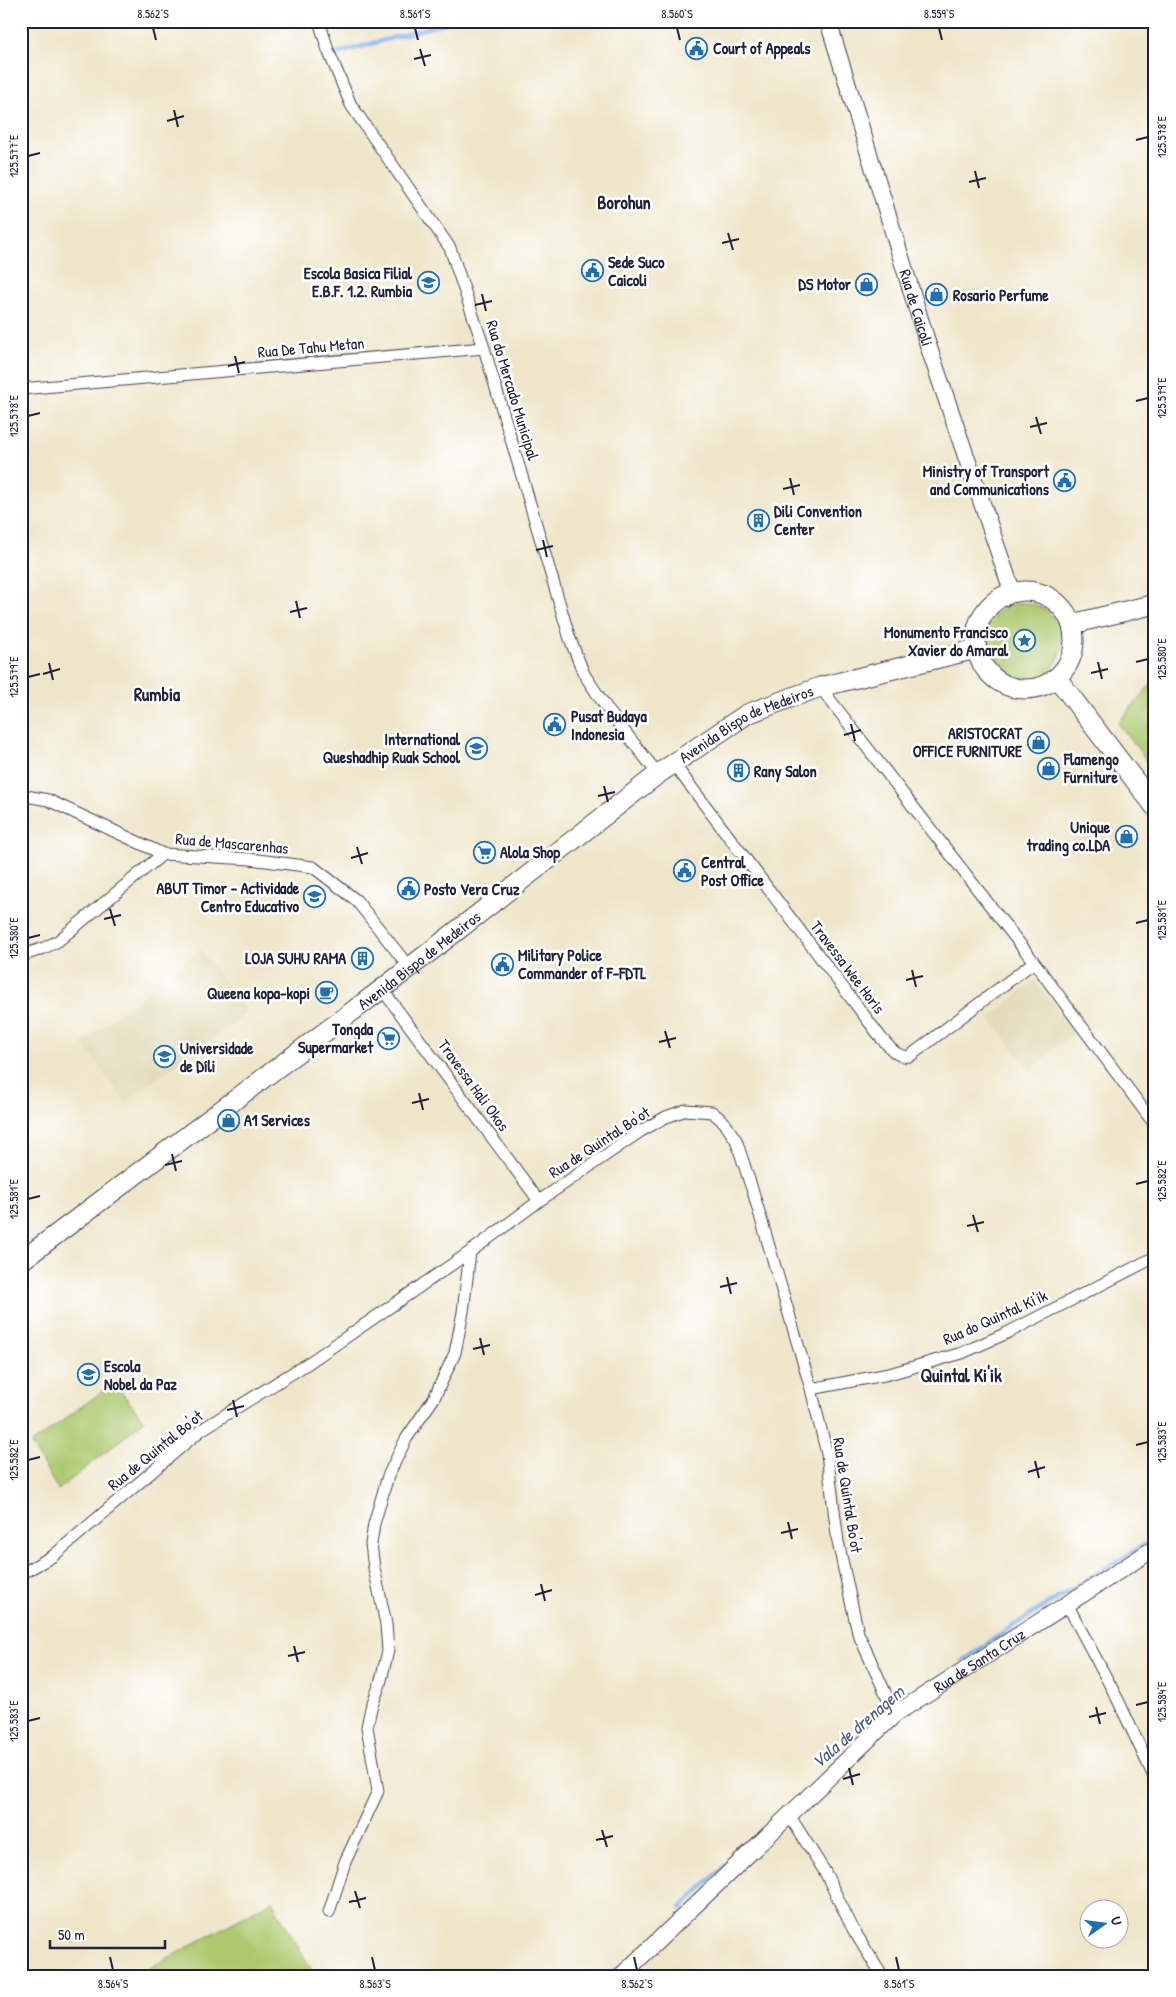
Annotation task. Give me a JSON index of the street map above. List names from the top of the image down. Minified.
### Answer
{"streets":{"main road":["Avenida Bispo de Medeiros"],"street":["Rua de Caicoli","Rua De Tahu Metan","Rua do Mercado Municipal","Rua de Mascarenhas","Travessa Wee Horis","Travessa Hali Okos","Rua de Quintal Bo'ot","Rua do Quintal Ki'ik","Rua de Santa Cruz"]},"crossings":[["Rua de Caicoli","Avenida Bispo de Medeiros"],["Rua De Tahu Metan","Rua do Mercado Municipal"],["Rua do Mercado Municipal","Avenida Bispo de Medeiros"],["Rua do Mercado Municipal","Travessa Wee Horis"],["Avenida Bispo de Medeiros","Rua de Mascarenhas"],["Avenida Bispo de Medeiros","Travessa Wee Horis"],["Avenida Bispo de Medeiros","Travessa Hali Okos"],["Travessa Hali Okos","Rua de Quintal Bo'ot"],["Rua de Quintal Bo'ot","Rua do Quintal Ki'ik"],["Rua de Quintal Bo'ot","Rua de Santa Cruz"]],"districts":["Borohun","Rumbia","Quintal Ki'ik"],"water":["Vala de drenagem"],"places":{"public building":["Court of Appeals","Sede Suco Caicoli","Ministry of Transport and Communications","Pusat Budaya Indonesia","Central Post Office","Posto Vera Cruz","Military Police Commander of F-FDTL"],"school or university":["Escola Basica Filial E.B.F. 1.2. Rumbia","International Queshadhip Ruak School","ABUT Timor - Actividade Centro Educativo","Universidade de Díli","Escola Nobel da Paz"],"shop":["DS Motor","Rosario Perfume","ARISTOCRAT OFFICE FURNITURE","Flamengo Furniture","Unique trading co.LDA","A1 Services"],"building":["Dili Convention Center","Rany Salon","LOJA SUHU RAMA"],"place":["Monumento Francisco Xavier do Amaral"],"supermarket":["Alola Shop","Tongda Supermarket"],"cafe":["Queena kopa-kopi"]},"scale_bar":"50 m","north":"right","coordinates":["8.562°S","8.561°S","8.560°S","8.559°S","125.578°E","125.577°E","125.579°E","125.580°E","125.581°E","125.582°E","125.583°E","125.584°E","8.564°S","8.563°S"]}
